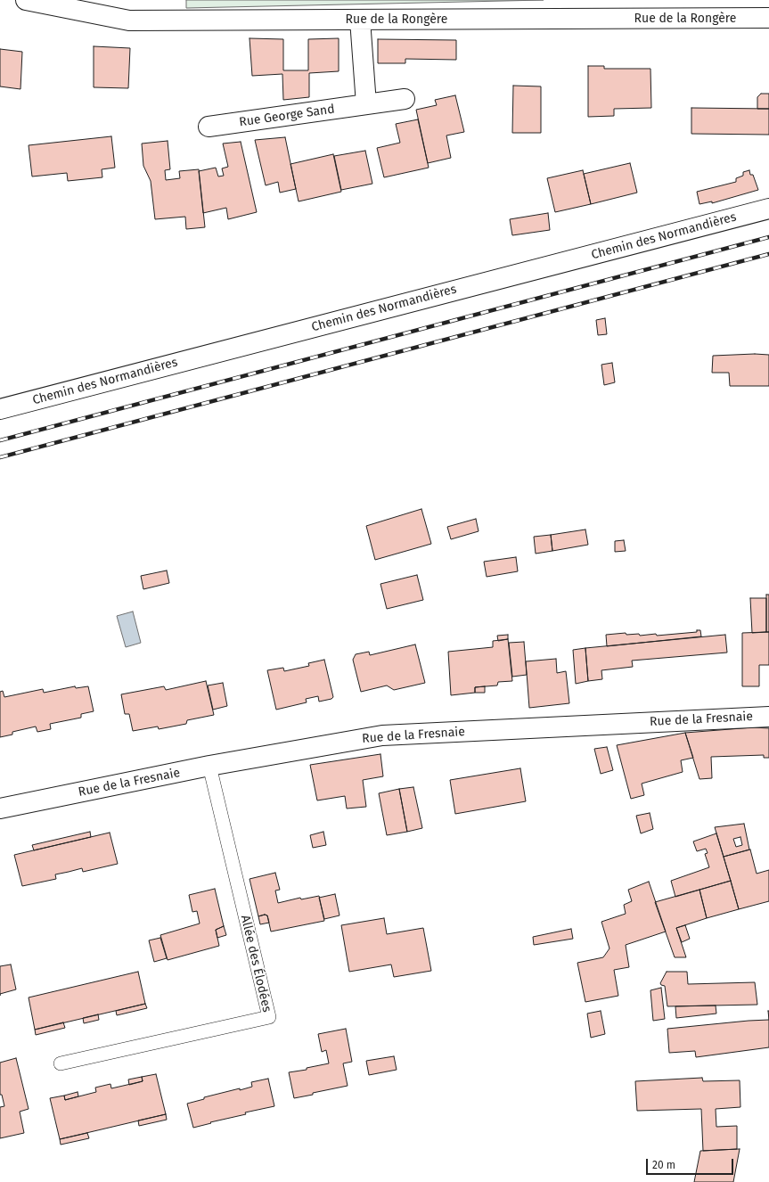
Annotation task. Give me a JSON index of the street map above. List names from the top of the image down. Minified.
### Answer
{"streets":{"street":["Rue de la Rongère","Rue George Sand","Chemin des Normandières","Rue de la Fresnaie"],"lane":["Allée des Élodées"]},"crossings":[["Rue de la Fresnaie","Allée des Élodées"]],"scale_bar":"20 m"}
